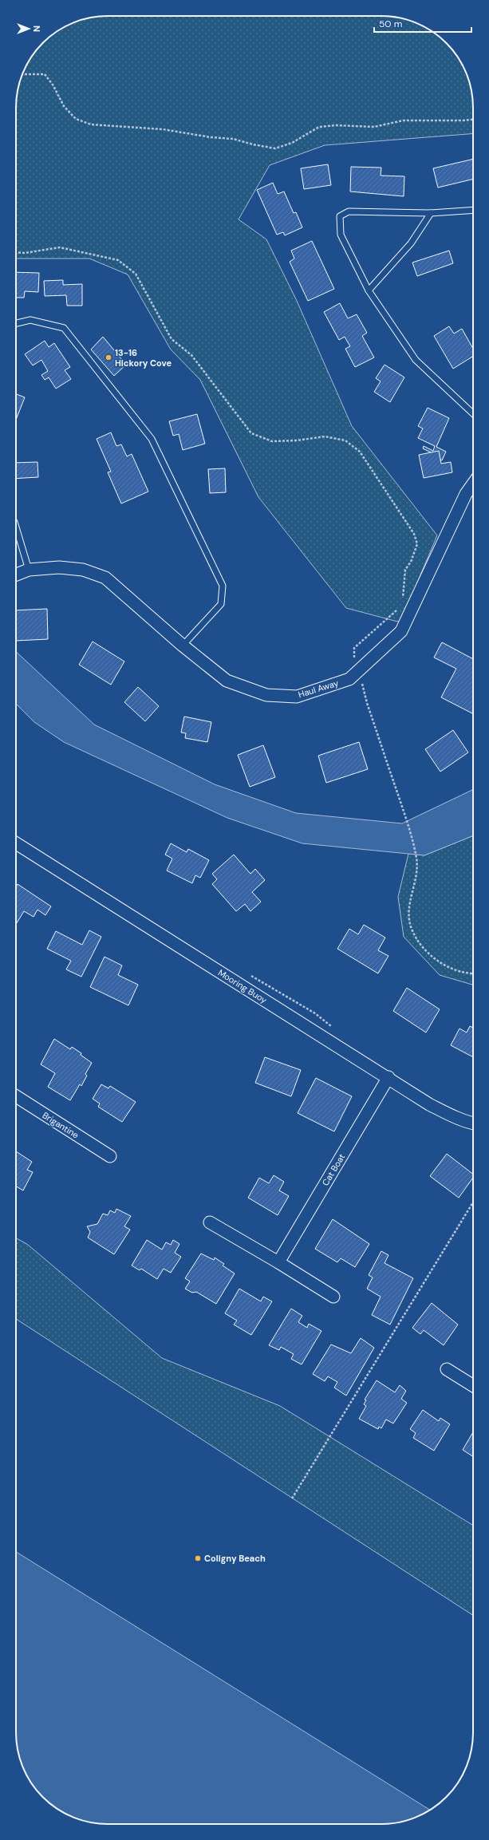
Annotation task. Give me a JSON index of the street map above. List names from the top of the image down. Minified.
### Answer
{"streets":{"street":["Haul Away","Mooring Buoy","Brigantine","Cat Boat"]},"crossings":[["Mooring Buoy","Cat Boat"]],"places":["13-16 Hickory Cove","Coligny Beach"],"scale_bar":"50 m","north":"right"}
